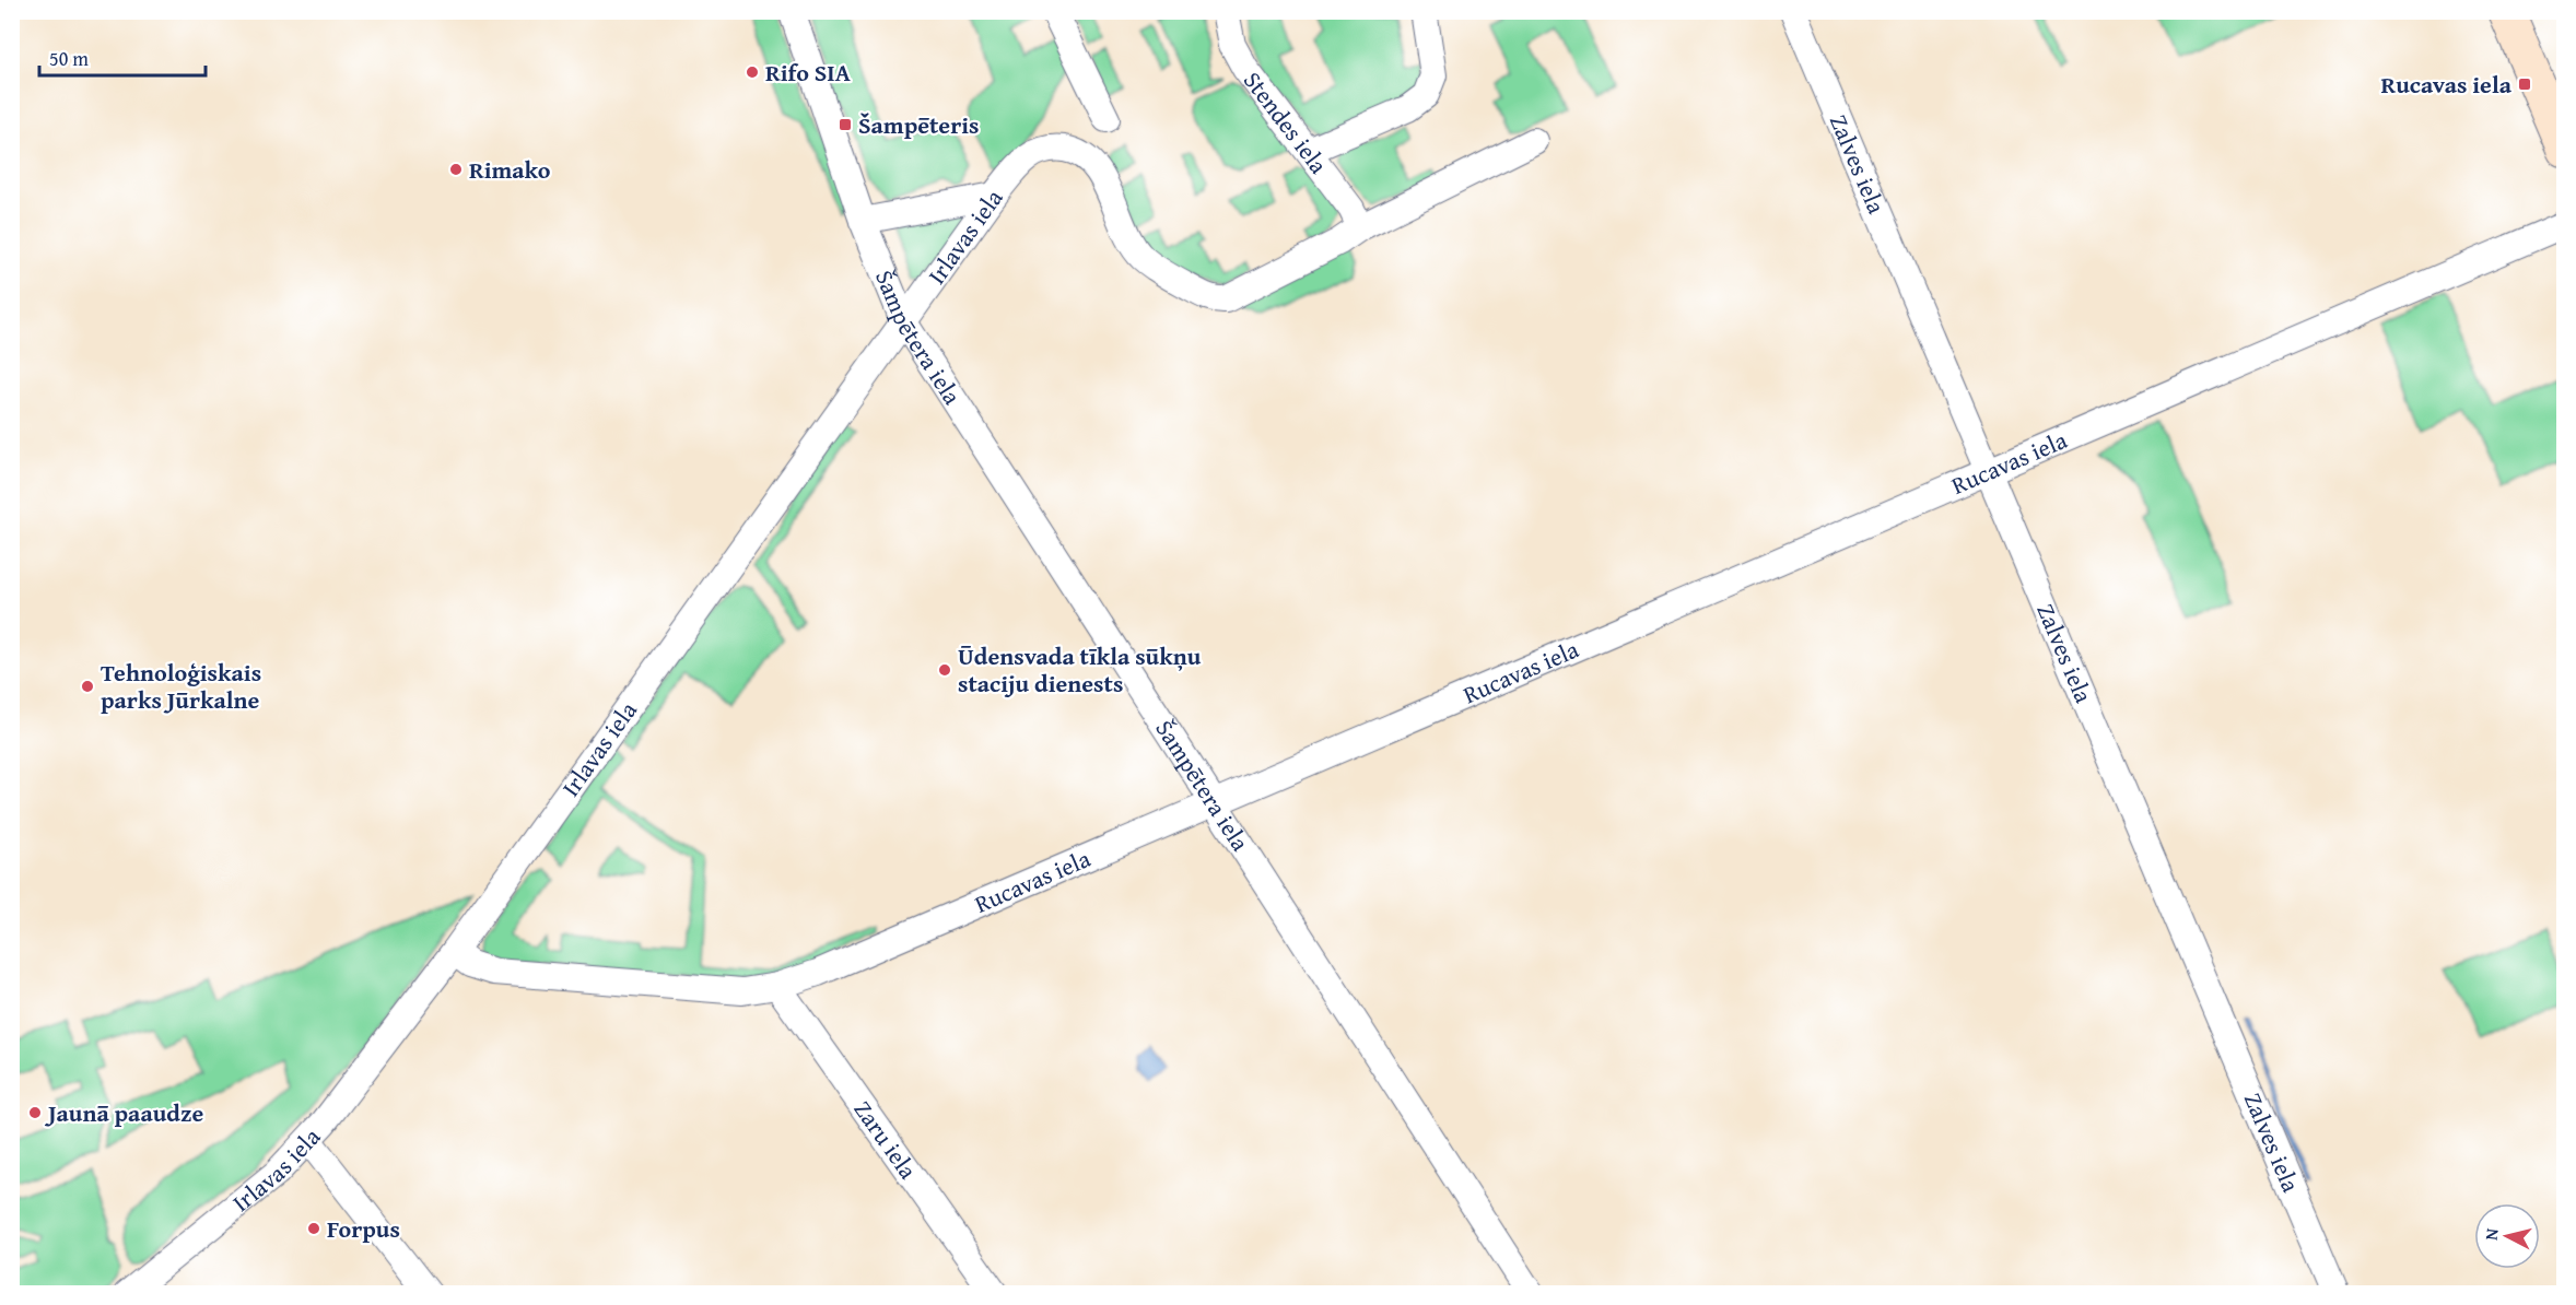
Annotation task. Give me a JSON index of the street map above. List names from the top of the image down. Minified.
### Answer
{"streets":{"street":["Stendes iela","Zalves iela","Irlavas iela","Šampētera iela","Rucavas iela","Zaru iela"]},"crossings":[["Stendes iela","Irlavas iela"],["Zalves iela","Rucavas iela"],["Irlavas iela","Šampētera iela"],["Irlavas iela","Rucavas iela"],["Šampētera iela","Rucavas iela"],["Rucavas iela","Zaru iela"]],"places":{"other":["Rifo SIA","Rimako","Ūdensvada tīkla sūkņu staciju dienests","Tehnoloģiskais parks Jūrkalne","Jaunā paaudze","Forpus"],"transit":["Rucavas iela","Šampēteris"]},"scale_bar":"50 m","north":"left"}
